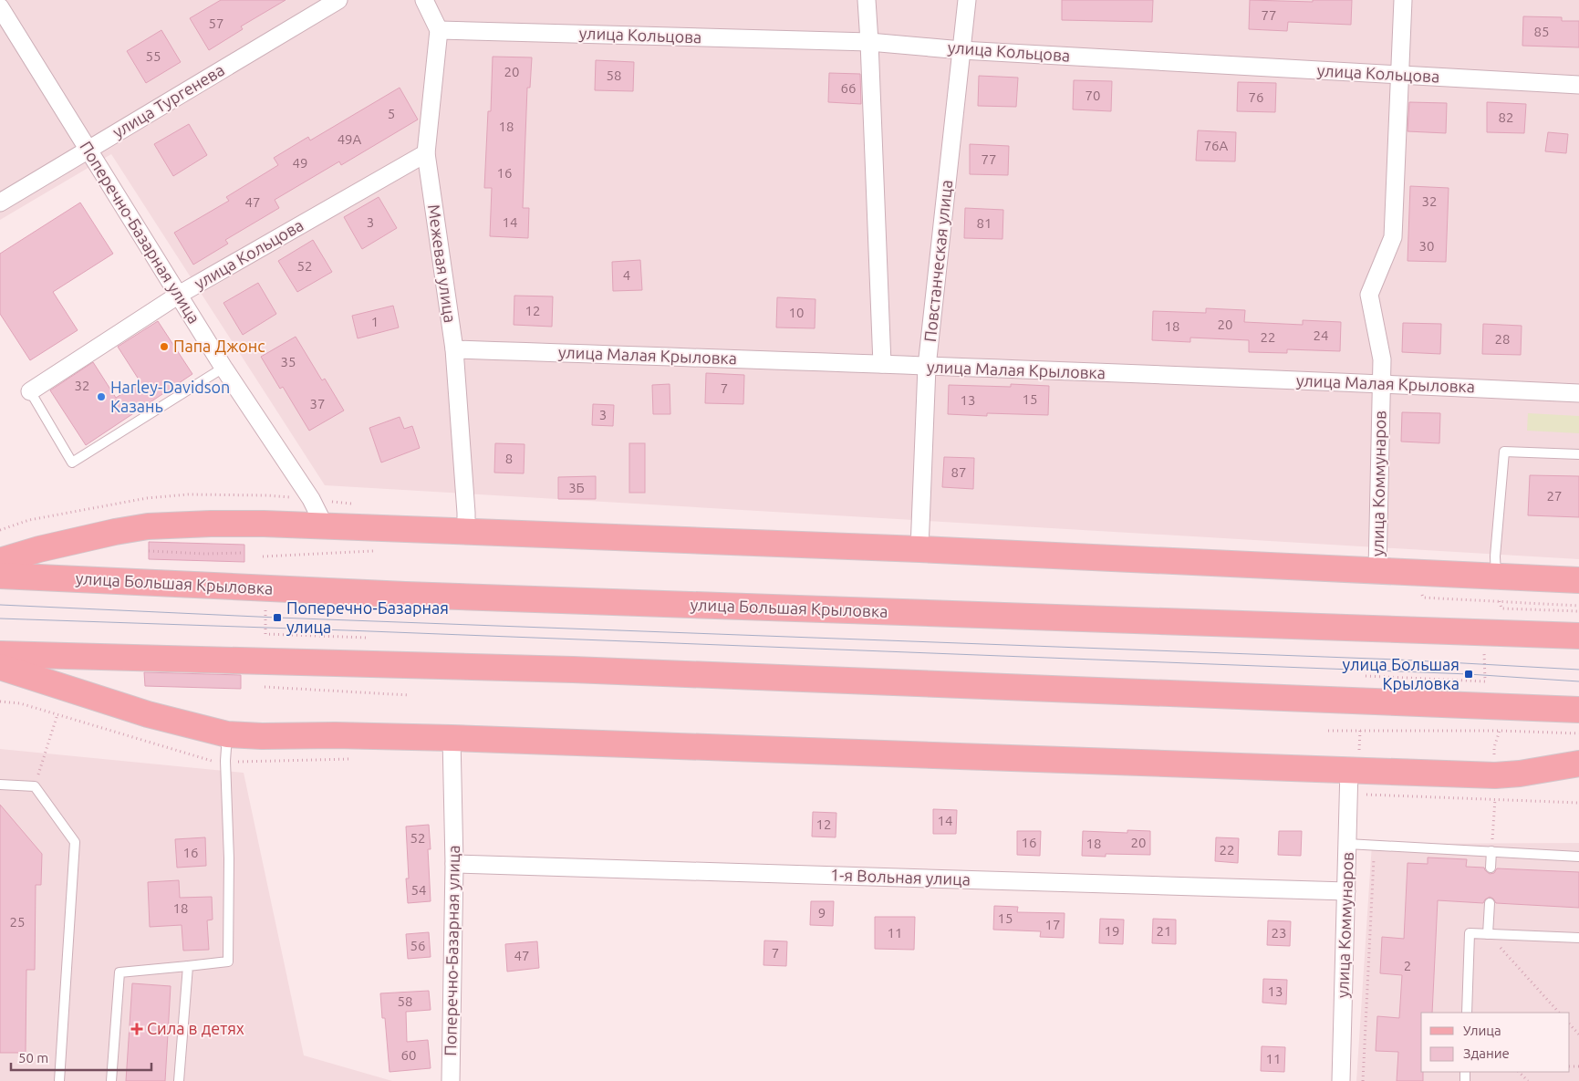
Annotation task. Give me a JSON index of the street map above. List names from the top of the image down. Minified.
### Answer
{"streets":{"main road":["улица Большая Крыловка"],"street":["улица Кольцова","улица Тургенева","Поперечно-Базарная улица","Повстанческая улица","Межевая улица","улица Малая Крыловка","улица Коммунаров","1-я Вольная улица"]},"crossings":[["улица Кольцова","Поперечно-Базарная улица"],["улица Кольцова","Повстанческая улица"],["улица Кольцова","Межевая улица"],["улица Кольцова","улица Коммунаров"],["улица Тургенева","Поперечно-Базарная улица"],["Поперечно-Базарная улица","1-я Вольная улица"],["Повстанческая улица","улица Малая Крыловка"],["Межевая улица","улица Малая Крыловка"],["улица Малая Крыловка","улица Коммунаров"],["улица Коммунаров","1-я Вольная улица"]],"places":{"other":["Папа Джонс","Harley-Davidson Казань"],"transit":["Поперечно-Базарная улица","улица Большая Крыловка"],"health":["Сила в детях"]},"house_numbers":["77","57","85","55","20","58","66","70","76","5","82","18","49А","76А","77","49","16","32","47","3","14","81","30","52","4","12","10","1","20","18","24","22","28","35","32","7","15","13","37","3","8","87","3Б","27","14","12","52","16","20","18","22","16","54","18","9","15","25","17","19","21","11","23","56","7","47","2","13","58","60","11"],"legend":["Улица","Здание"],"scale_bar":"50 m"}
